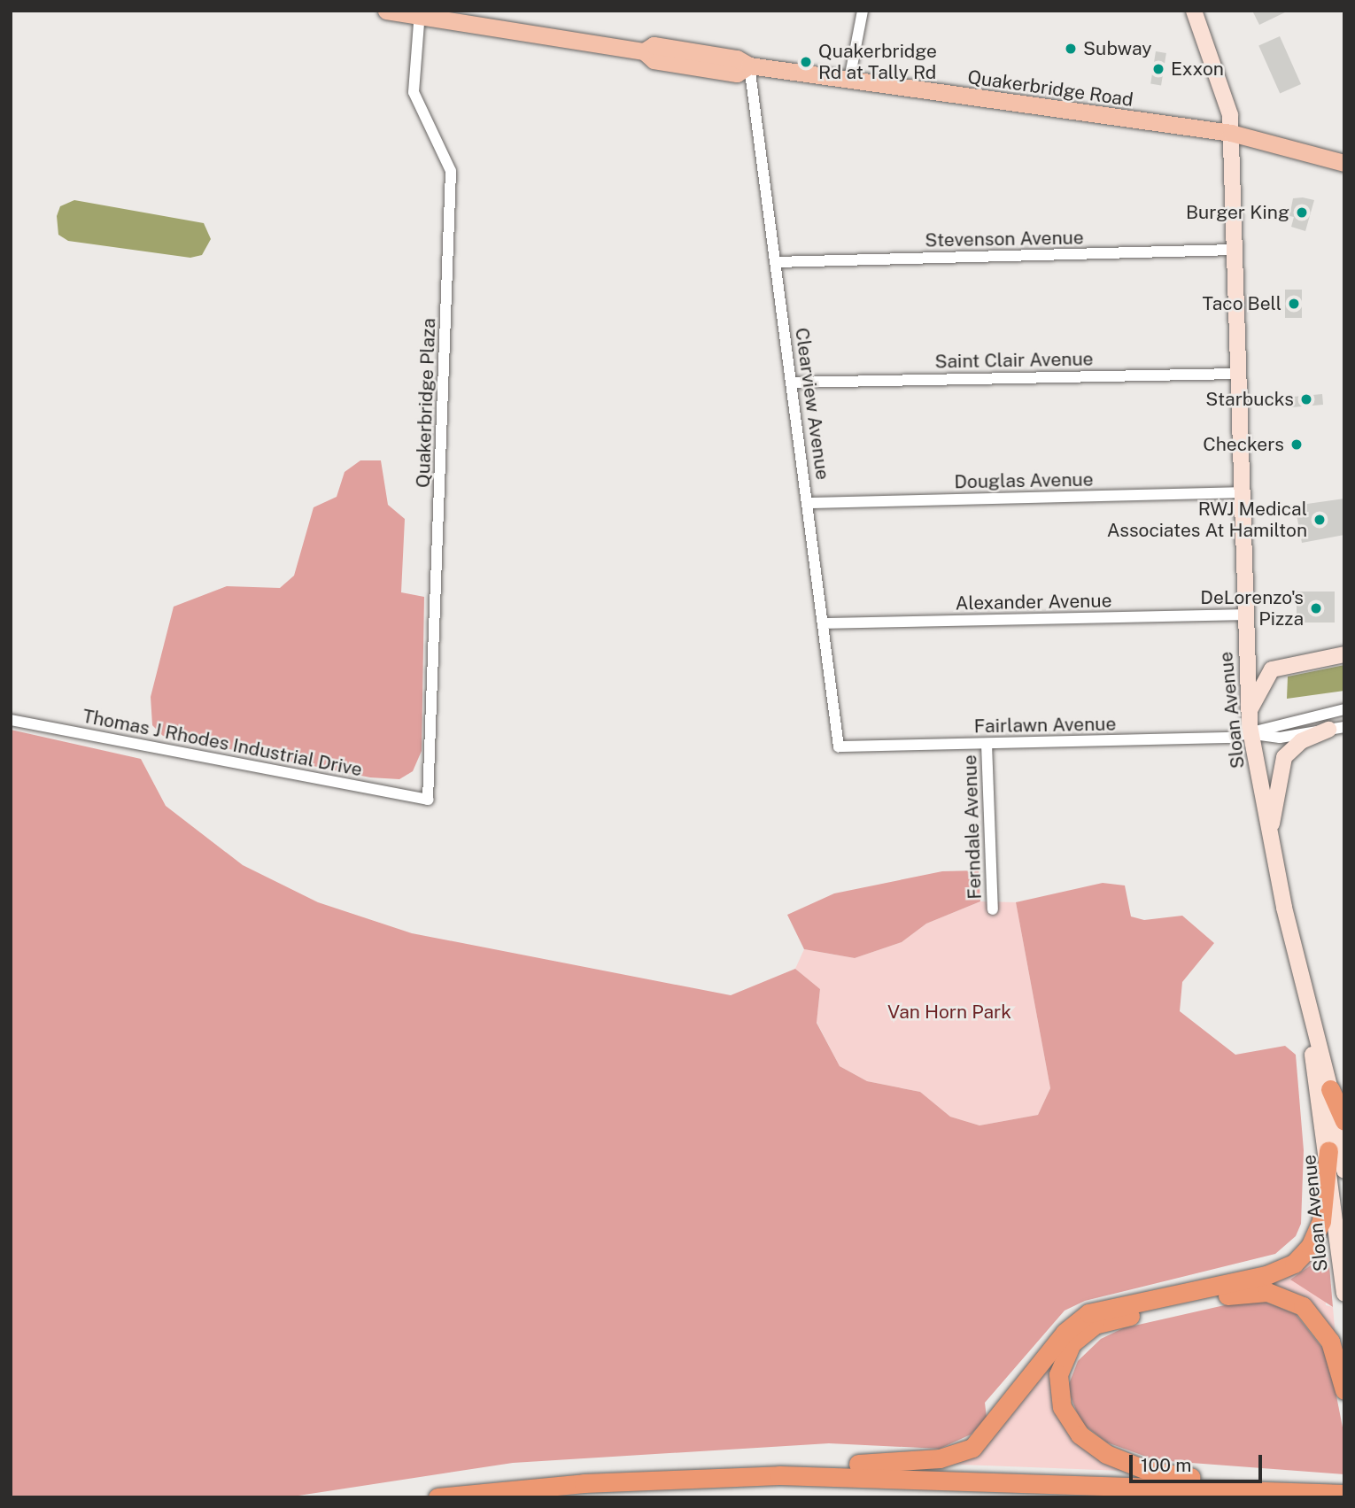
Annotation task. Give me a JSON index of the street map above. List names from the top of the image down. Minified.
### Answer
{"streets":{"main road":["Quakerbridge Road","Sloan Avenue"],"street":["Stevenson Avenue","Saint Clair Avenue","Quakerbridge Plaza","Clearview Avenue","Douglas Avenue","Alexander Avenue","Fairlawn Avenue","Thomas J Rhodes Industrial Drive","Ferndale Avenue"]},"crossings":[["Quakerbridge Road","Quakerbridge Plaza"],["Quakerbridge Road","Clearview Avenue"],["Quakerbridge Road","Sloan Avenue"],["Stevenson Avenue","Clearview Avenue"],["Stevenson Avenue","Sloan Avenue"],["Saint Clair Avenue","Clearview Avenue"],["Saint Clair Avenue","Sloan Avenue"],["Quakerbridge Plaza","Thomas J Rhodes Industrial Drive"],["Clearview Avenue","Douglas Avenue"],["Clearview Avenue","Alexander Avenue"],["Clearview Avenue","Fairlawn Avenue"],["Douglas Avenue","Sloan Avenue"],["Alexander Avenue","Sloan Avenue"],["Sloan Avenue","Fairlawn Avenue"],["Fairlawn Avenue","Ferndale Avenue"]],"parks":["Van Horn Park"],"places":["Subway","Quakerbridge Rd at Tally Rd","Exxon","Burger King","Taco Bell","Starbucks","Checkers","RWJ Medical Associates At Hamilton","DeLorenzo's Pizza"],"scale_bar":"100 m"}
